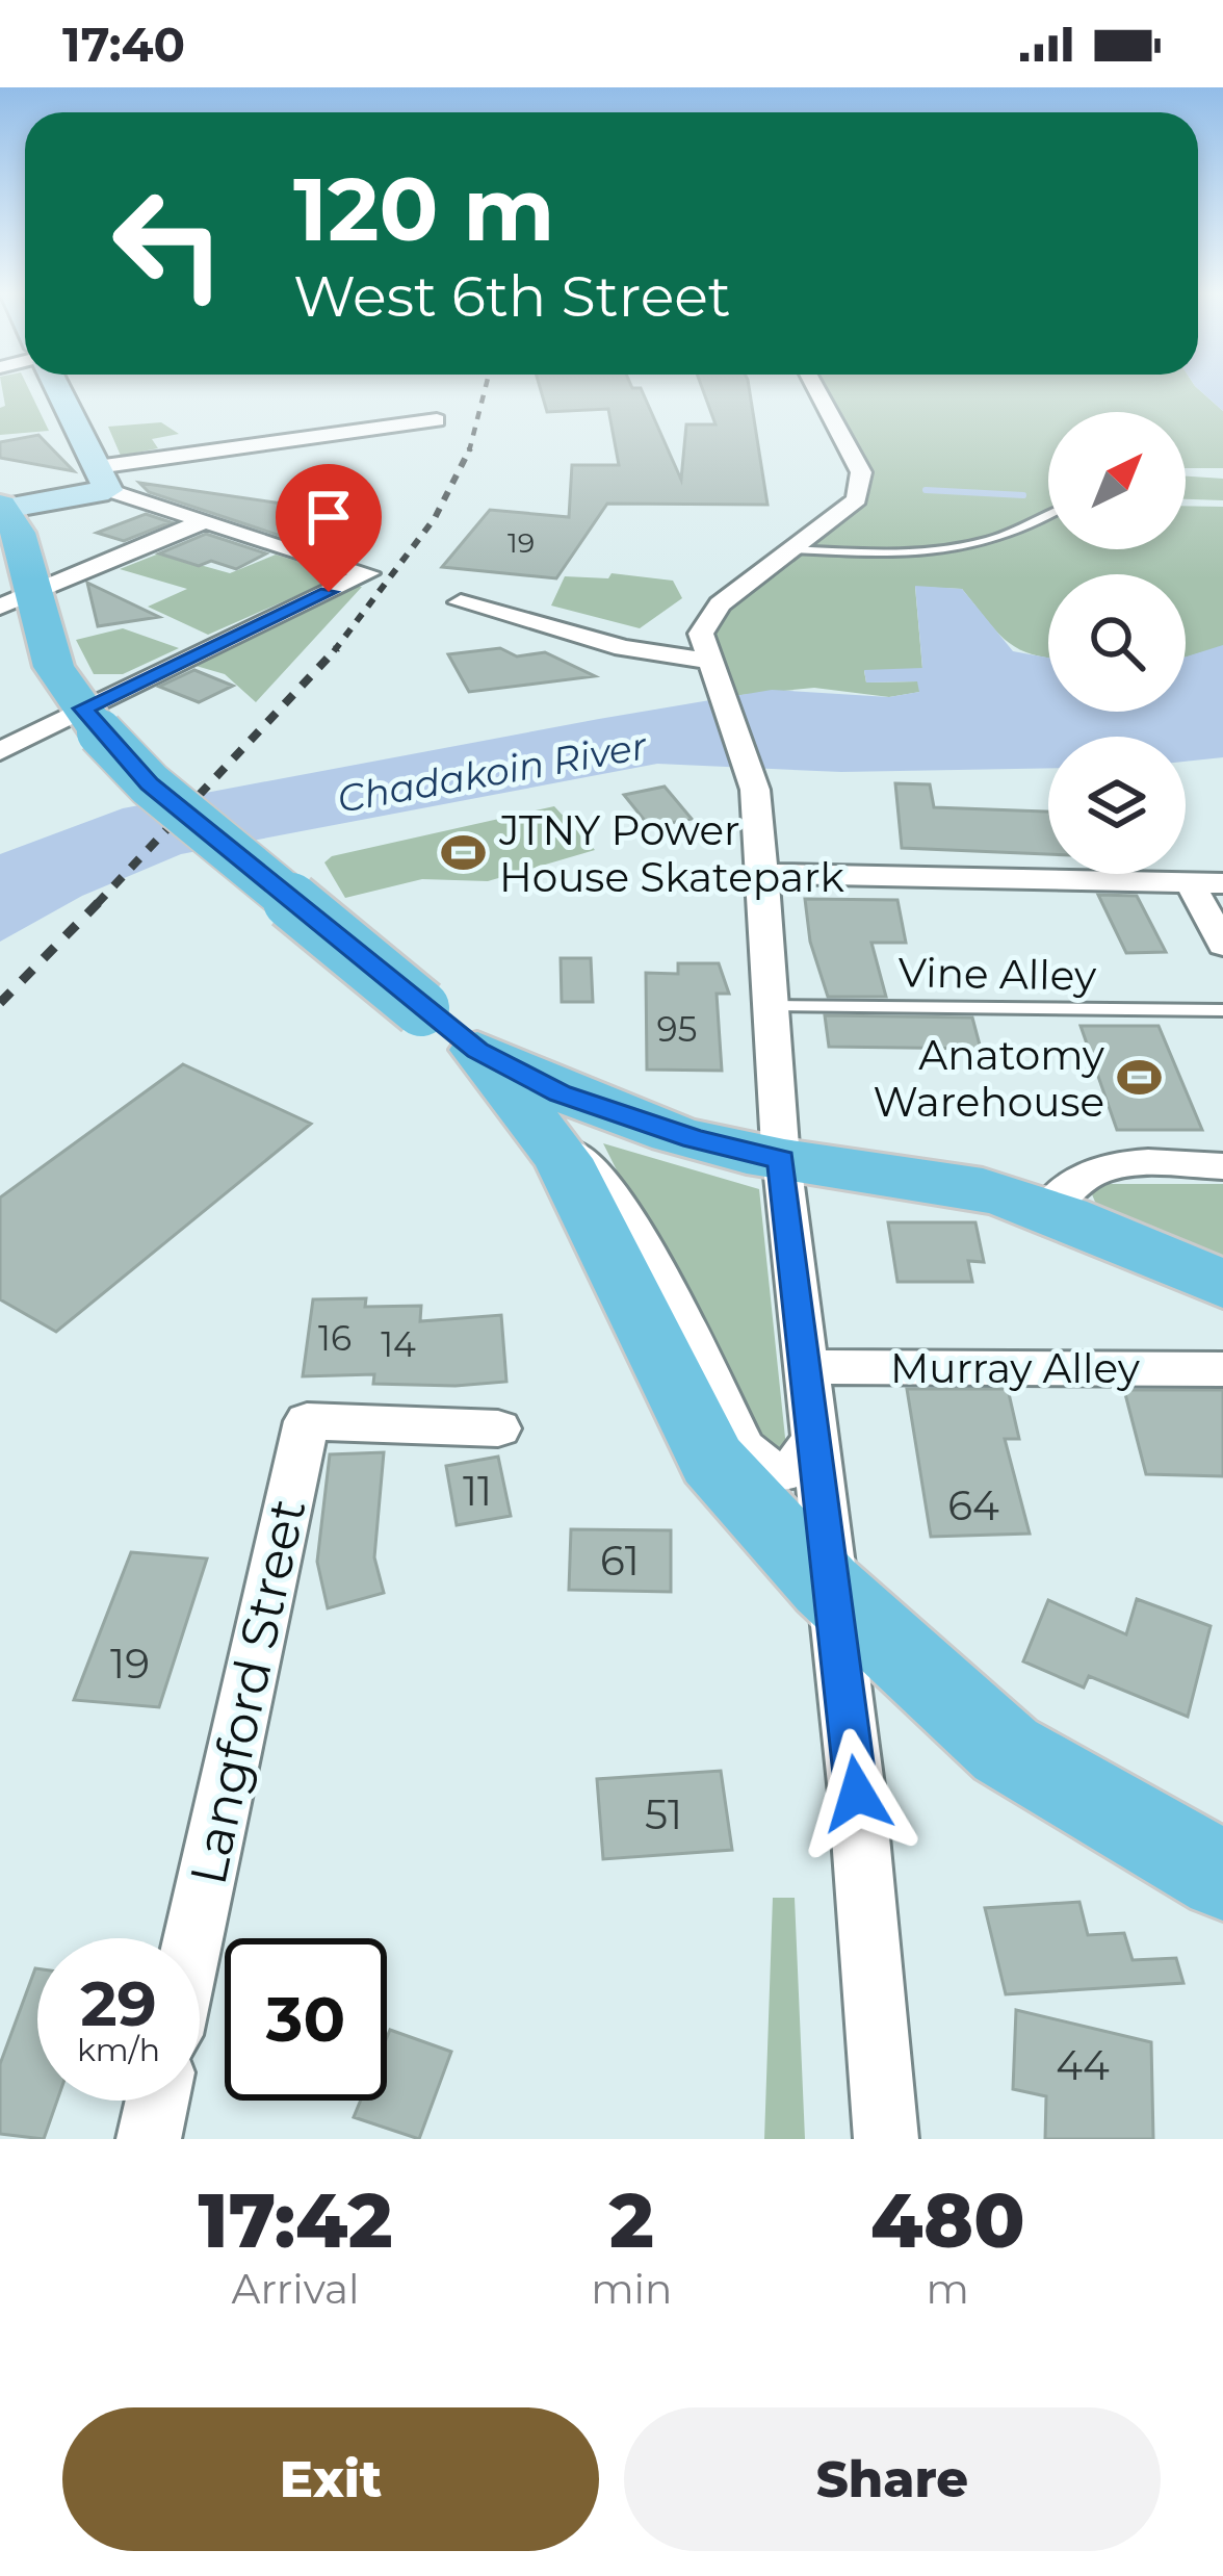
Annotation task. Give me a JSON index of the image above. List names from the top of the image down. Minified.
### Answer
{"streets":{"street":["Murray Alley","Langford Street"],"lane":["Vine Alley"]},"water":["Chadakoin River"],"places":{"sports":["JTNY Power House Skatepark","Anatomy Warehouse"]},"house_numbers":["19","95","16","14","11","64","61","19","51","44"],"north":"top right","page":{"status":"17:40","turn":["120 m","West 6th Street"],"speed":"29 km/h","limit":"30","eta":["17:42","Arrival","2","min","480","m"],"buttons":["Exit","Share"]}}
